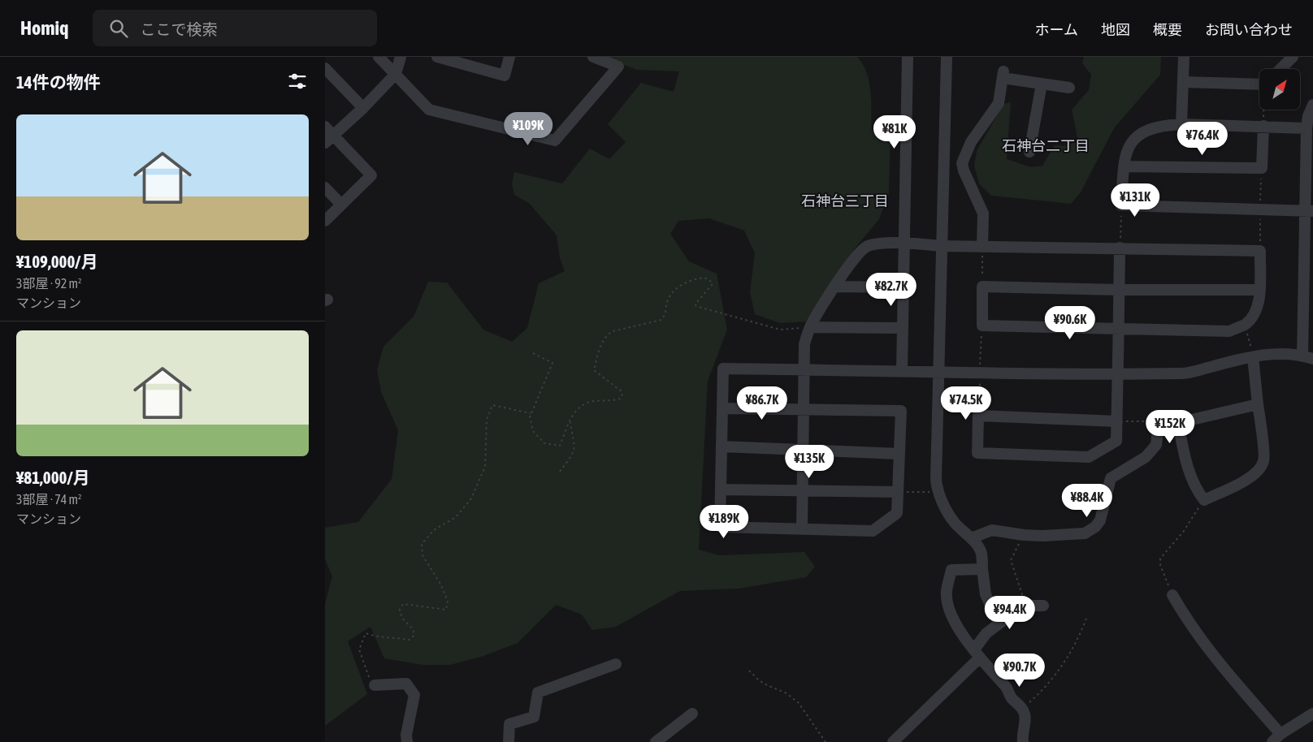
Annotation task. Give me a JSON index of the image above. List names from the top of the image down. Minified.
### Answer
{"districts":["石神台二丁目","石神台三丁目"],"north":"top right","page":{"header":"Homiq","search":"ここで検索","nav":["ホーム","地図","概要","お問い合わせ"],"heading":"14件の物件","list":[{"name":"¥109,000/月","note":"3部屋 · 92 m² · マンション"},{"name":"¥81,000/月","note":"3部屋 · 74 m² · マンション"}],"price":["¥109K","¥81K","¥76.4K","¥131K","¥82.7K","¥90.6K","¥86.7K","¥74.5K","¥152K","¥135K","¥88.4K","¥189K","¥94.4K","¥90.7K"]}}
